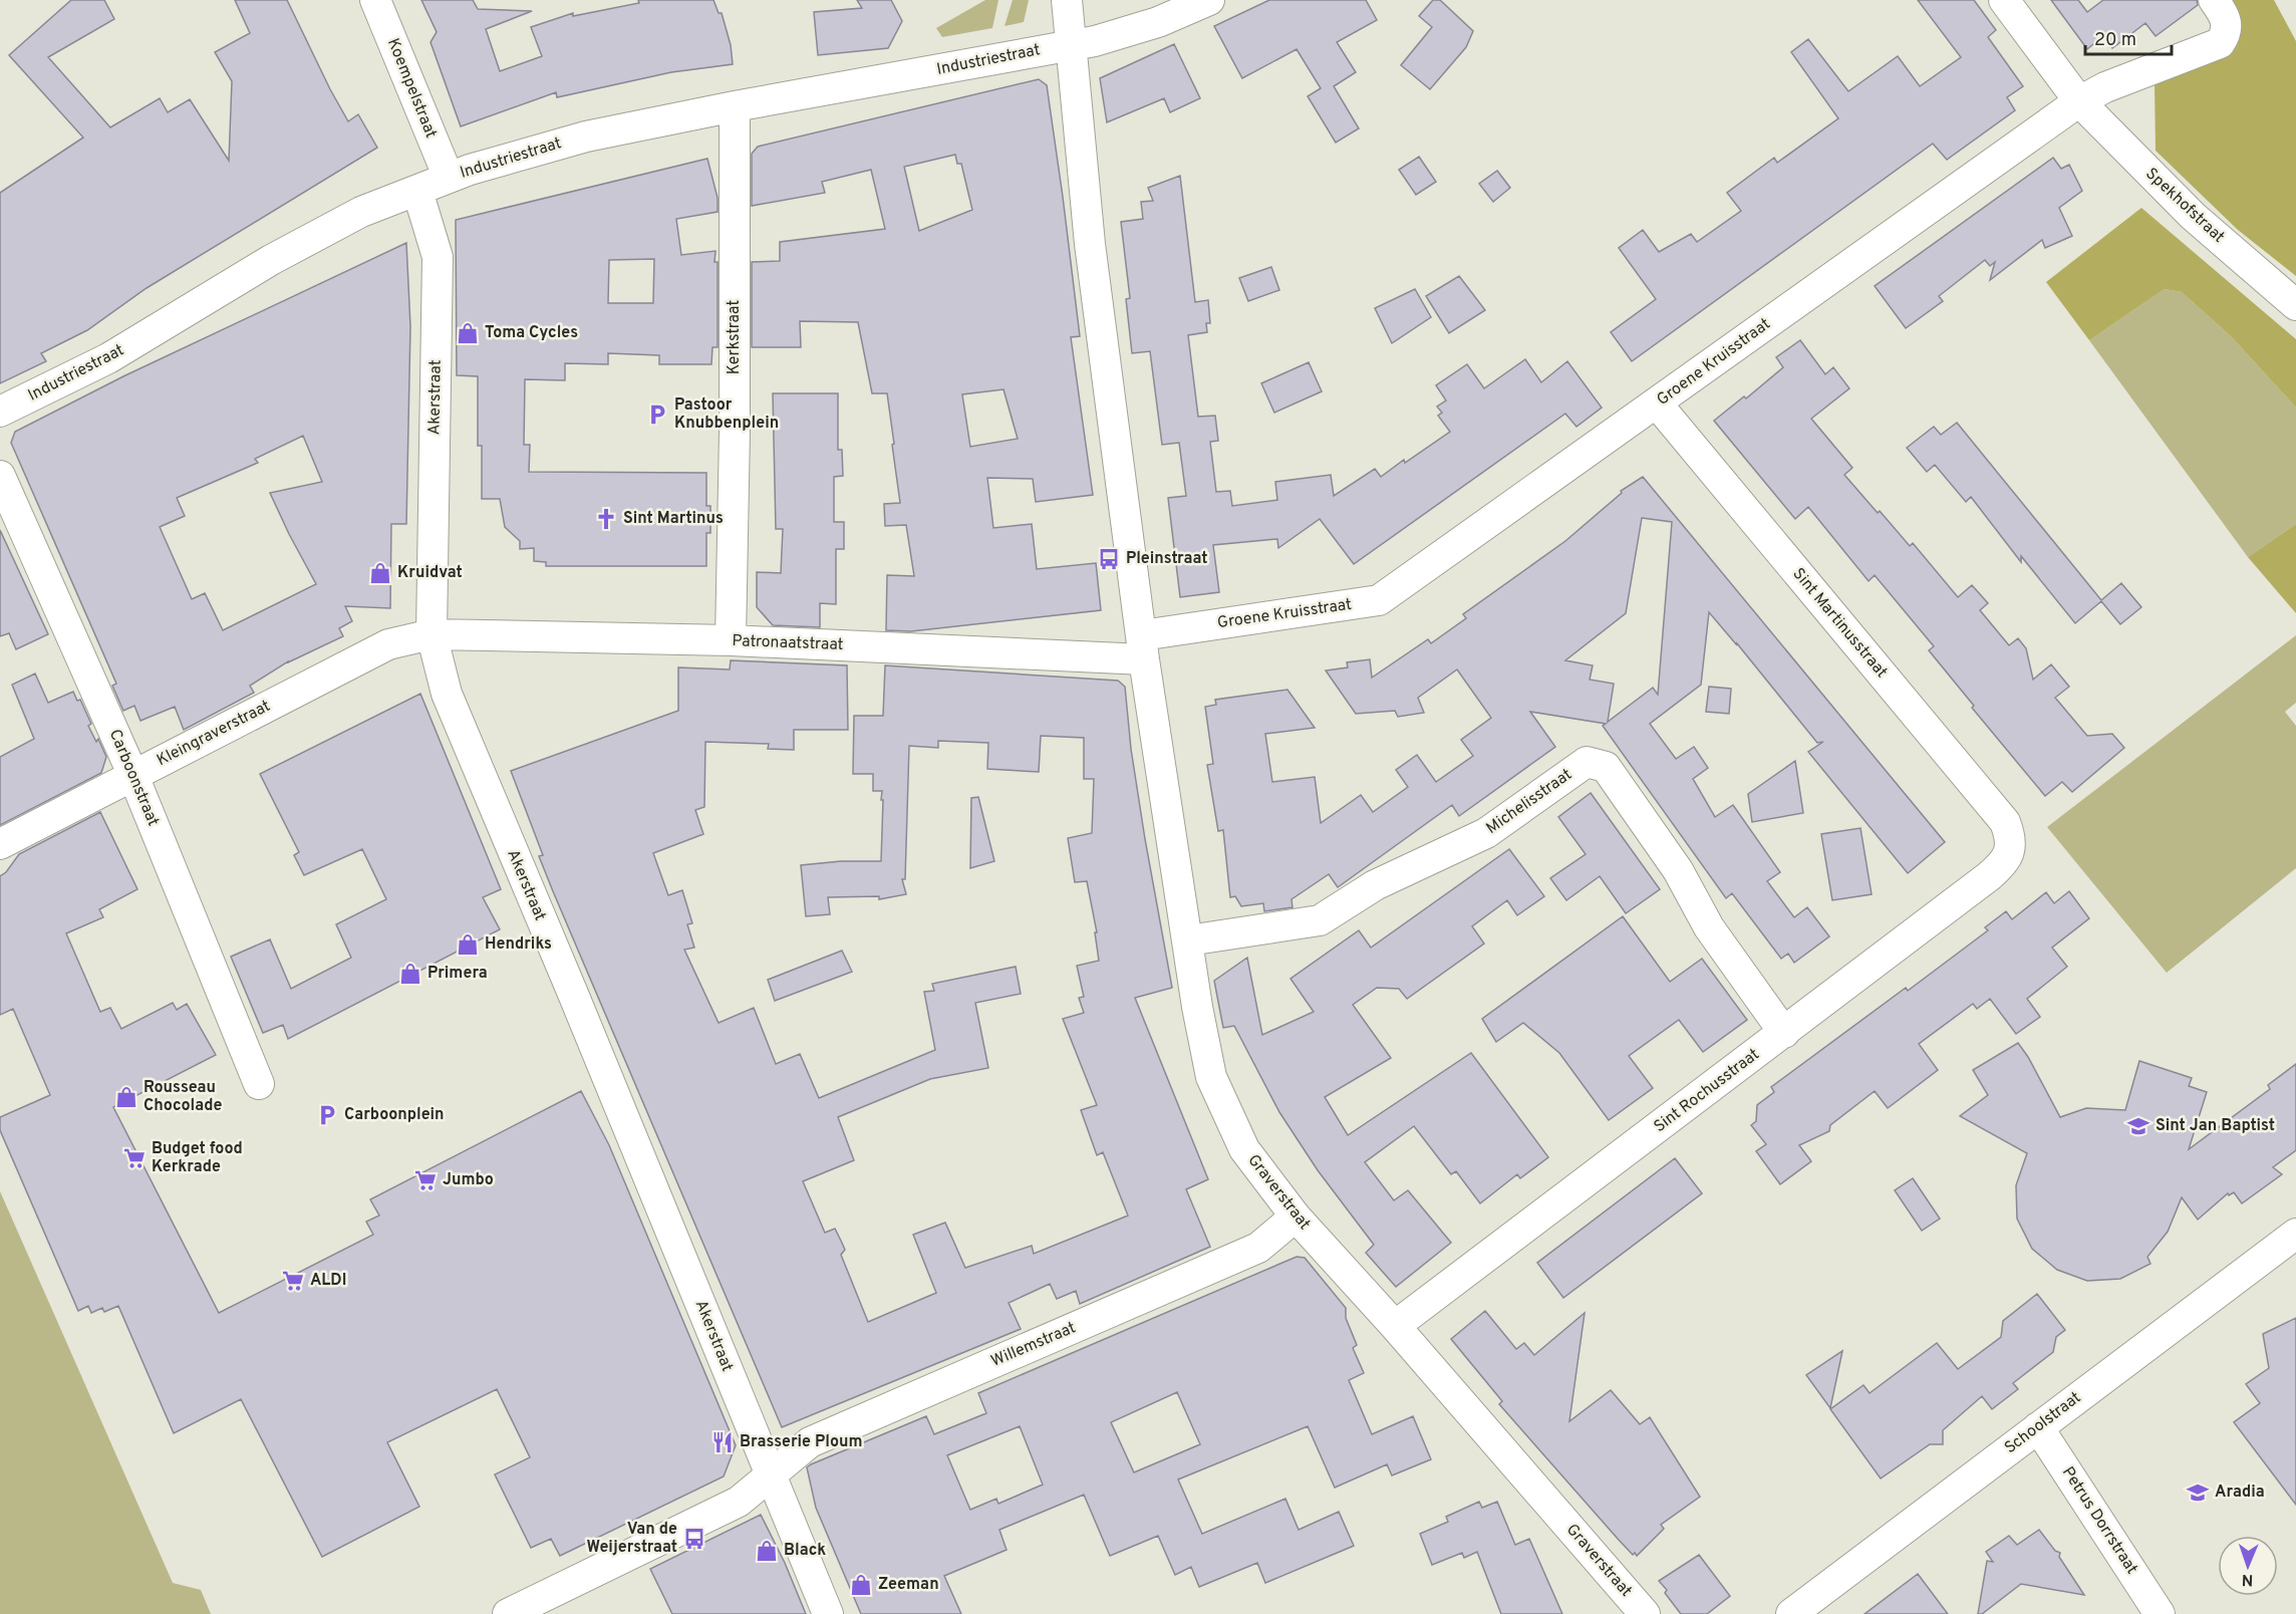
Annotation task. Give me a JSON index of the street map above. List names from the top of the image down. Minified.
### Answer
{"streets":{"street":["Industriestraat","Koempelstraat","Spekhofstraat","Kerkstraat","Groene Kruisstraat","Akerstraat","Sint Martinusstraat","Patronaatstraat","Kleingraverstraat","Carboonstraat","Michelisstraat","Sint Rochusstraat","Graverstraat","Willemstraat","Schoolstraat","Petrus Dorrstraat"]},"crossings":[["Industriestraat","Koempelstraat"],["Industriestraat","Kerkstraat"],["Industriestraat","Akerstraat"],["Spekhofstraat","Groene Kruisstraat"],["Kerkstraat","Patronaatstraat"],["Groene Kruisstraat","Sint Martinusstraat"],["Groene Kruisstraat","Patronaatstraat"],["Groene Kruisstraat","Graverstraat"],["Akerstraat","Patronaatstraat"],["Akerstraat","Kleingraverstraat"],["Akerstraat","Willemstraat"],["Sint Martinusstraat","Sint Rochusstraat"],["Patronaatstraat","Kleingraverstraat"],["Patronaatstraat","Graverstraat"],["Kleingraverstraat","Carboonstraat"],["Michelisstraat","Sint Rochusstraat"],["Michelisstraat","Graverstraat"],["Sint Rochusstraat","Graverstraat"],["Graverstraat","Willemstraat"],["Schoolstraat","Petrus Dorrstraat"]],"places":{"shop":["Toma Cycles","Kruidvat","Hendriks","Primera","Rousseau Chocolade","Black","Zeeman"],"parking":["Pastoor Knubbenplein","Carboonplein"],"church":["Sint Martinus"],"bus stop":["Pleinstraat","Van de Weijerstraat"],"school or university":["Sint Jan Baptist","Aradia"],"supermarket":["Budget food Kerkrade","Jumbo","ALDI"],"restaurant":["Brasserie Ploum"]},"scale_bar":"20 m","north":"bottom"}
